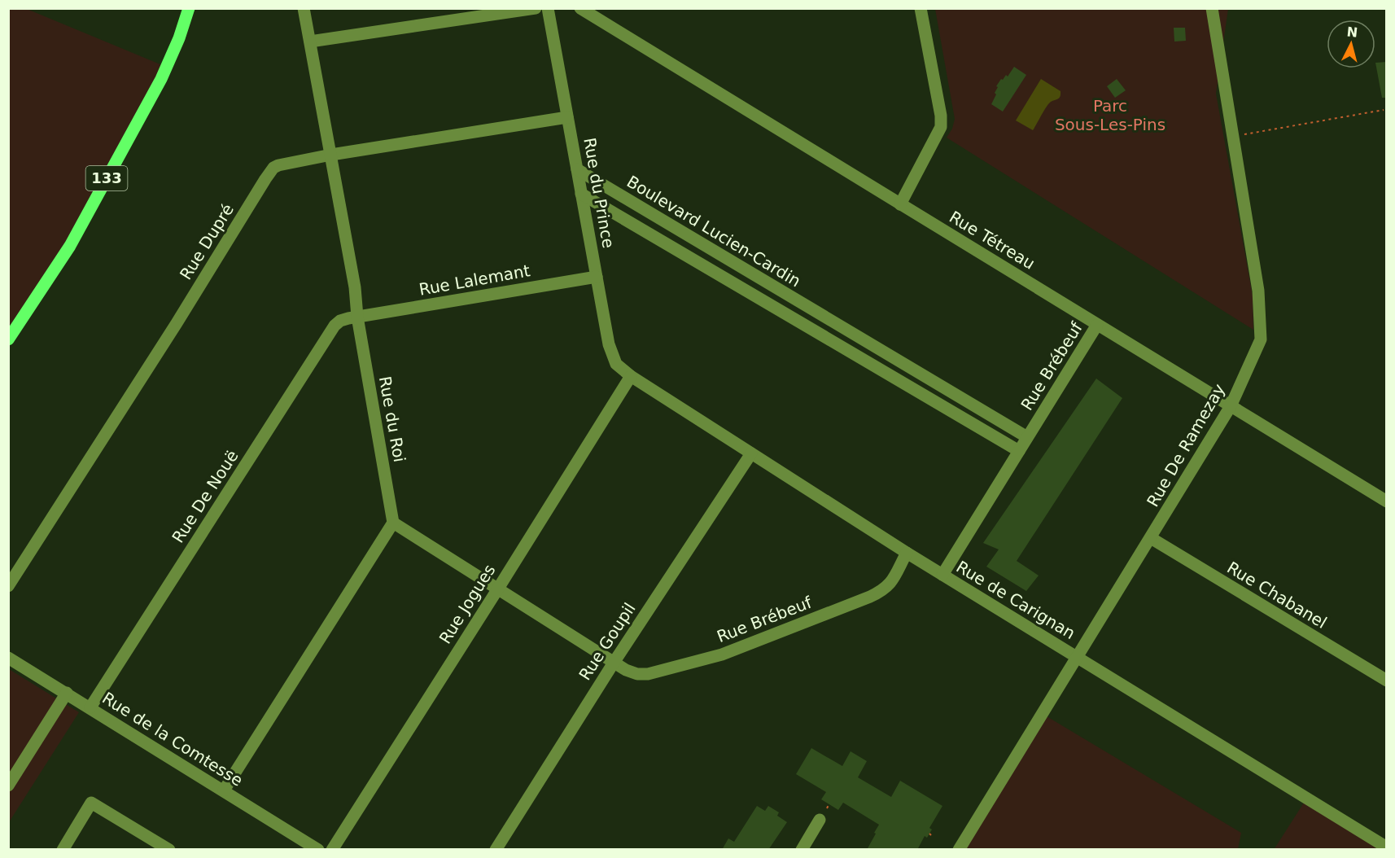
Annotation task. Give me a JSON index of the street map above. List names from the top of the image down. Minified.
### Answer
{"streets":{"main road":["133"],"street":["Rue du Prince","Boulevard Lucien-Cardin","Rue Tétreau","Rue Dupré","Rue Lalemant","Rue Brébeuf","Rue du Roi","Rue De Ramezay","Rue De Nouë","Rue Chabanel","Rue de Carignan","Rue Jogues","Rue Goupil","Rue de la Comtesse"]},"crossings":[["Rue du Prince","Boulevard Lucien-Cardin"],["Rue du Prince","Rue Dupré"],["Rue du Prince","Rue Lalemant"],["Rue du Prince","Rue de Carignan"],["Rue du Prince","Rue Jogues"],["Boulevard Lucien-Cardin","Rue Brébeuf"],["Rue Tétreau","Rue Brébeuf"],["Rue Tétreau","Rue De Ramezay"],["Rue Dupré","Rue du Roi"],["Rue Lalemant","Rue du Roi"],["Rue Lalemant","Rue De Nouë"],["Rue Brébeuf","Rue du Roi"],["Rue Brébeuf","Rue de Carignan"],["Rue Brébeuf","Rue Jogues"],["Rue Brébeuf","Rue Goupil"],["Rue du Roi","Rue De Nouë"],["Rue De Ramezay","Rue Chabanel"],["Rue De Ramezay","Rue de Carignan"],["Rue De Nouë","Rue de la Comtesse"],["Rue de Carignan","Rue Jogues"],["Rue de Carignan","Rue Goupil"]],"parks":["Parc Sous-Les-Pins"],"north":"top"}
